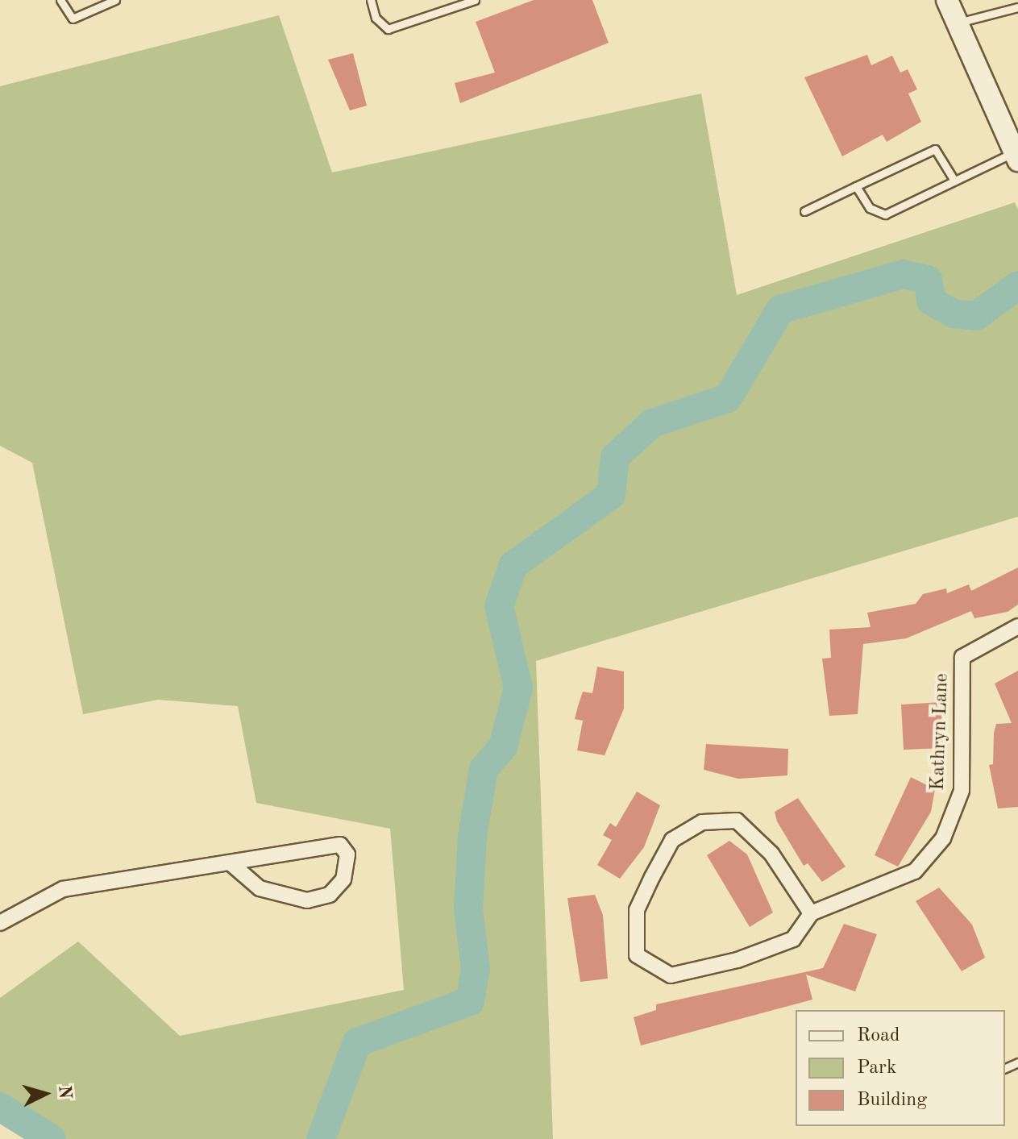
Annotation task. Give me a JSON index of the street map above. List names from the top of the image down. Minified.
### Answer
{"streets":{"street":["Kathryn Lane"]},"legend":["Road","Park","Building"],"north":"right"}
